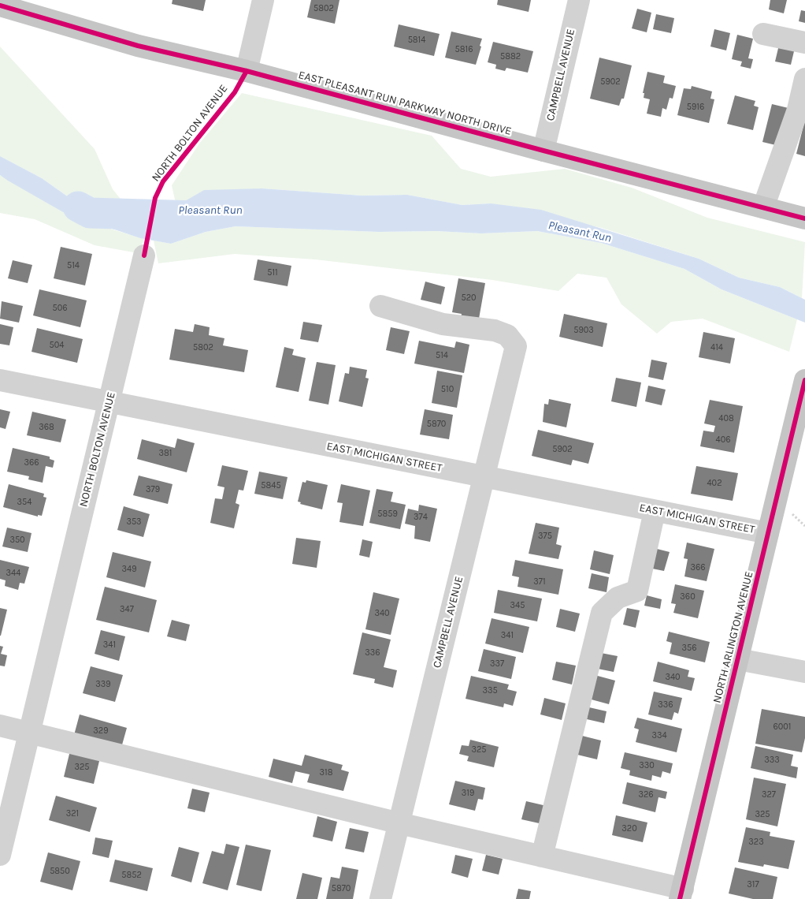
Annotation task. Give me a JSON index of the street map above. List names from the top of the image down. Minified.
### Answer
{"streets":{"main road":["EAST PLEASANT RUN PARKWAY NORTH DRIVE","NORTH ARLINGTON AVENUE"],"street":["CAMPBELL AVENUE","NORTH BOLTON AVENUE","EAST MICHIGAN STREET"]},"crossings":[["CAMPBELL AVENUE","EAST PLEASANT RUN PARKWAY NORTH DRIVE"],["CAMPBELL AVENUE","EAST MICHIGAN STREET"],["NORTH BOLTON AVENUE","EAST MICHIGAN STREET"],["EAST MICHIGAN STREET","NORTH ARLINGTON AVENUE"]],"water":["Pleasant Run"],"house_numbers":["5802","5814","5816","5882","5902","5916","514","511","520","506","5903","504","5802","414","514","510","408","5870","368","406","5902","381","366","402","5845","379","354","5859","374","353","375","350","366","349","344","371","360","345","347","340","341","341","356","336","337","340","339","335","336","6001","329","334","325","333","330","325","318","319","326","327","321","325","320","323","5850","5852","317","5870"]}
